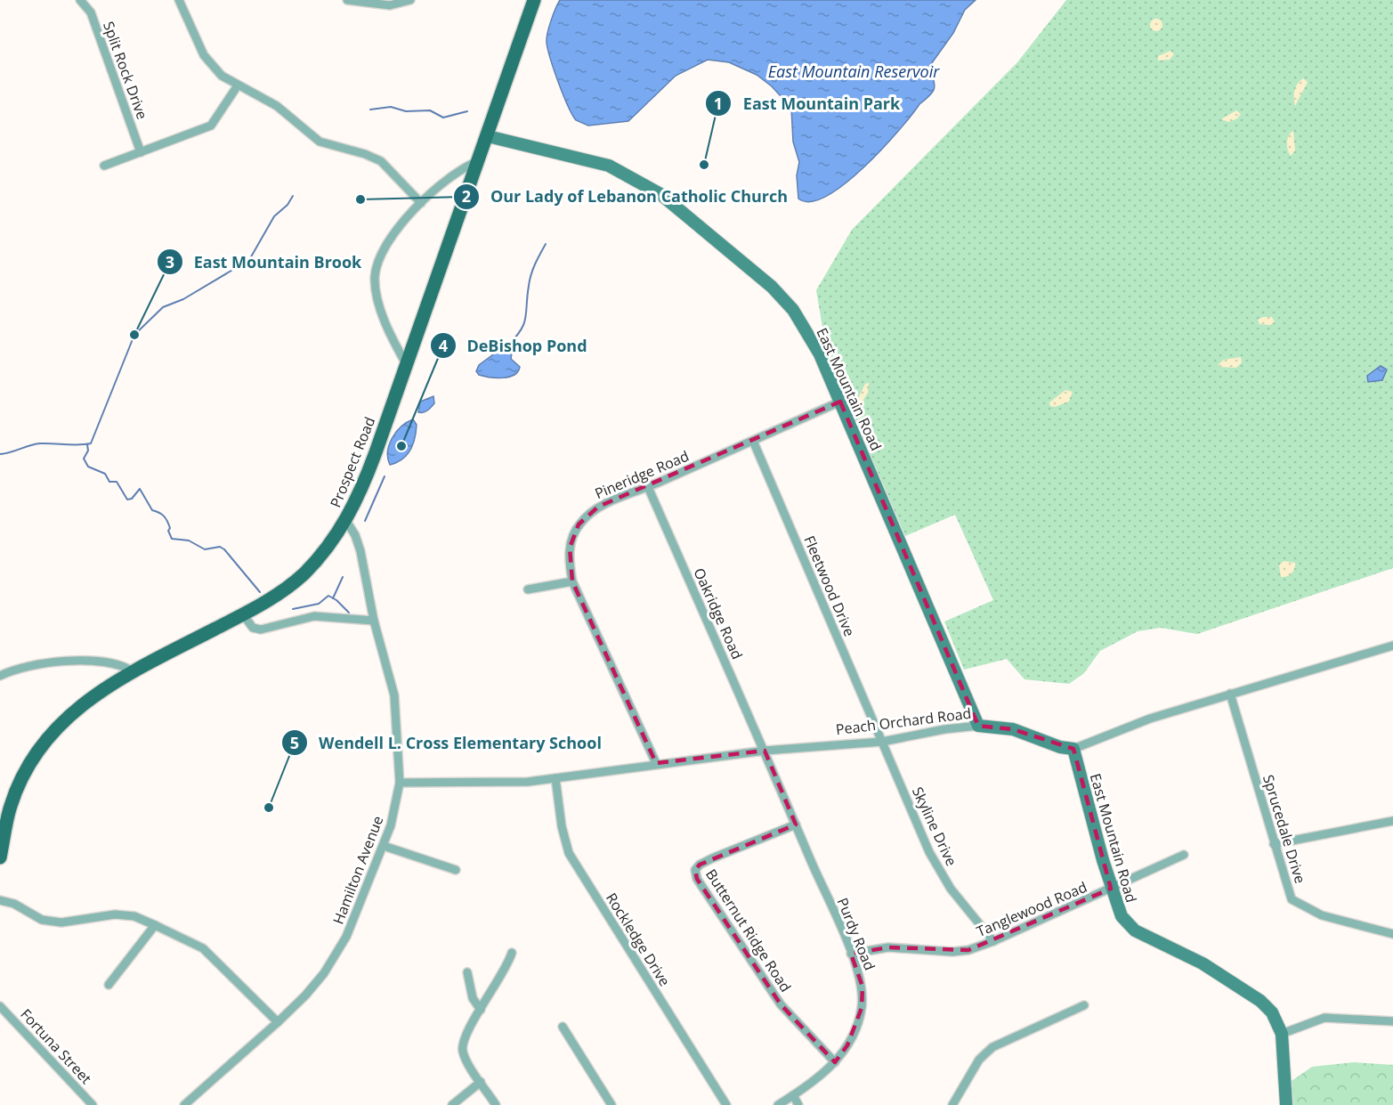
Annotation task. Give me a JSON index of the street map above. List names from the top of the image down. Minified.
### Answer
{"streets":{"main road":["Prospect Road"],"street":["Split Rock Drive","East Mountain Road","Pineridge Road","Fleetwood Drive","Oakridge Road","Peach Orchard Road","Skyline Drive","Sprucedale Drive","Hamilton Avenue","Tanglewood Road","Butternut Ridge Road","Purdy Road","Rockledge Drive","Fortuna Street"]},"crossings":[["East Mountain Road","Prospect Road"],["East Mountain Road","Pineridge Road"],["East Mountain Road","Peach Orchard Road"],["East Mountain Road","Tanglewood Road"],["Prospect Road","Hamilton Avenue"],["Pineridge Road","Fleetwood Drive"],["Pineridge Road","Oakridge Road"],["Pineridge Road","Peach Orchard Road"],["Fleetwood Drive","Peach Orchard Road"],["Fleetwood Drive","Skyline Drive"],["Oakridge Road","Peach Orchard Road"],["Oakridge Road","Purdy Road"],["Peach Orchard Road","Skyline Drive"],["Peach Orchard Road","Hamilton Avenue"],["Peach Orchard Road","Purdy Road"],["Peach Orchard Road","Rockledge Drive"],["Skyline Drive","Tanglewood Road"],["Tanglewood Road","Purdy Road"],["Butternut Ridge Road","Purdy Road"]],"water":["East Mountain Reservoir"],"places":["East Mountain Park","Our Lady of Lebanon Catholic Church","East Mountain Brook","DeBishop Pond","Wendell L. Cross Elementary School"]}
